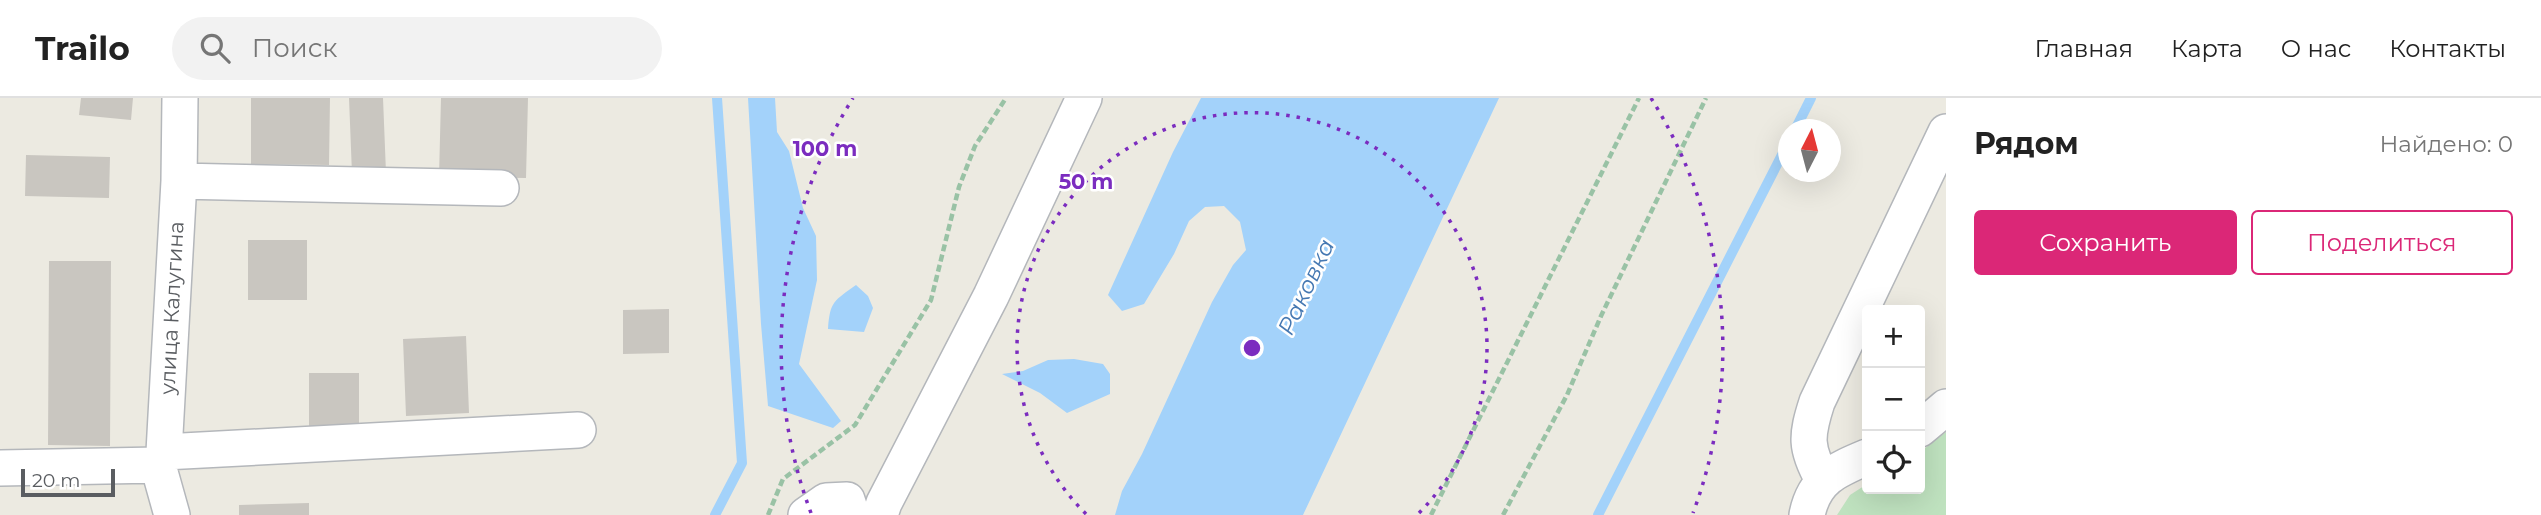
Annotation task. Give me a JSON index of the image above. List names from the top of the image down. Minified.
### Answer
{"streets":{"street":["улица Калугина"]},"water":["Раковка"],"scale_bar":"20 m","north":"top","page":{"header":"Trailo","search":"Поиск","nav":["Главная","Карта","О нас","Контакты"],"heading":["Рядом","Найдено: 0"],"buttons":["Сохранить","Поделиться"],"map_buttons":["+","−"],"scale":"20 m"},"rings":["100 m","50 m"]}
